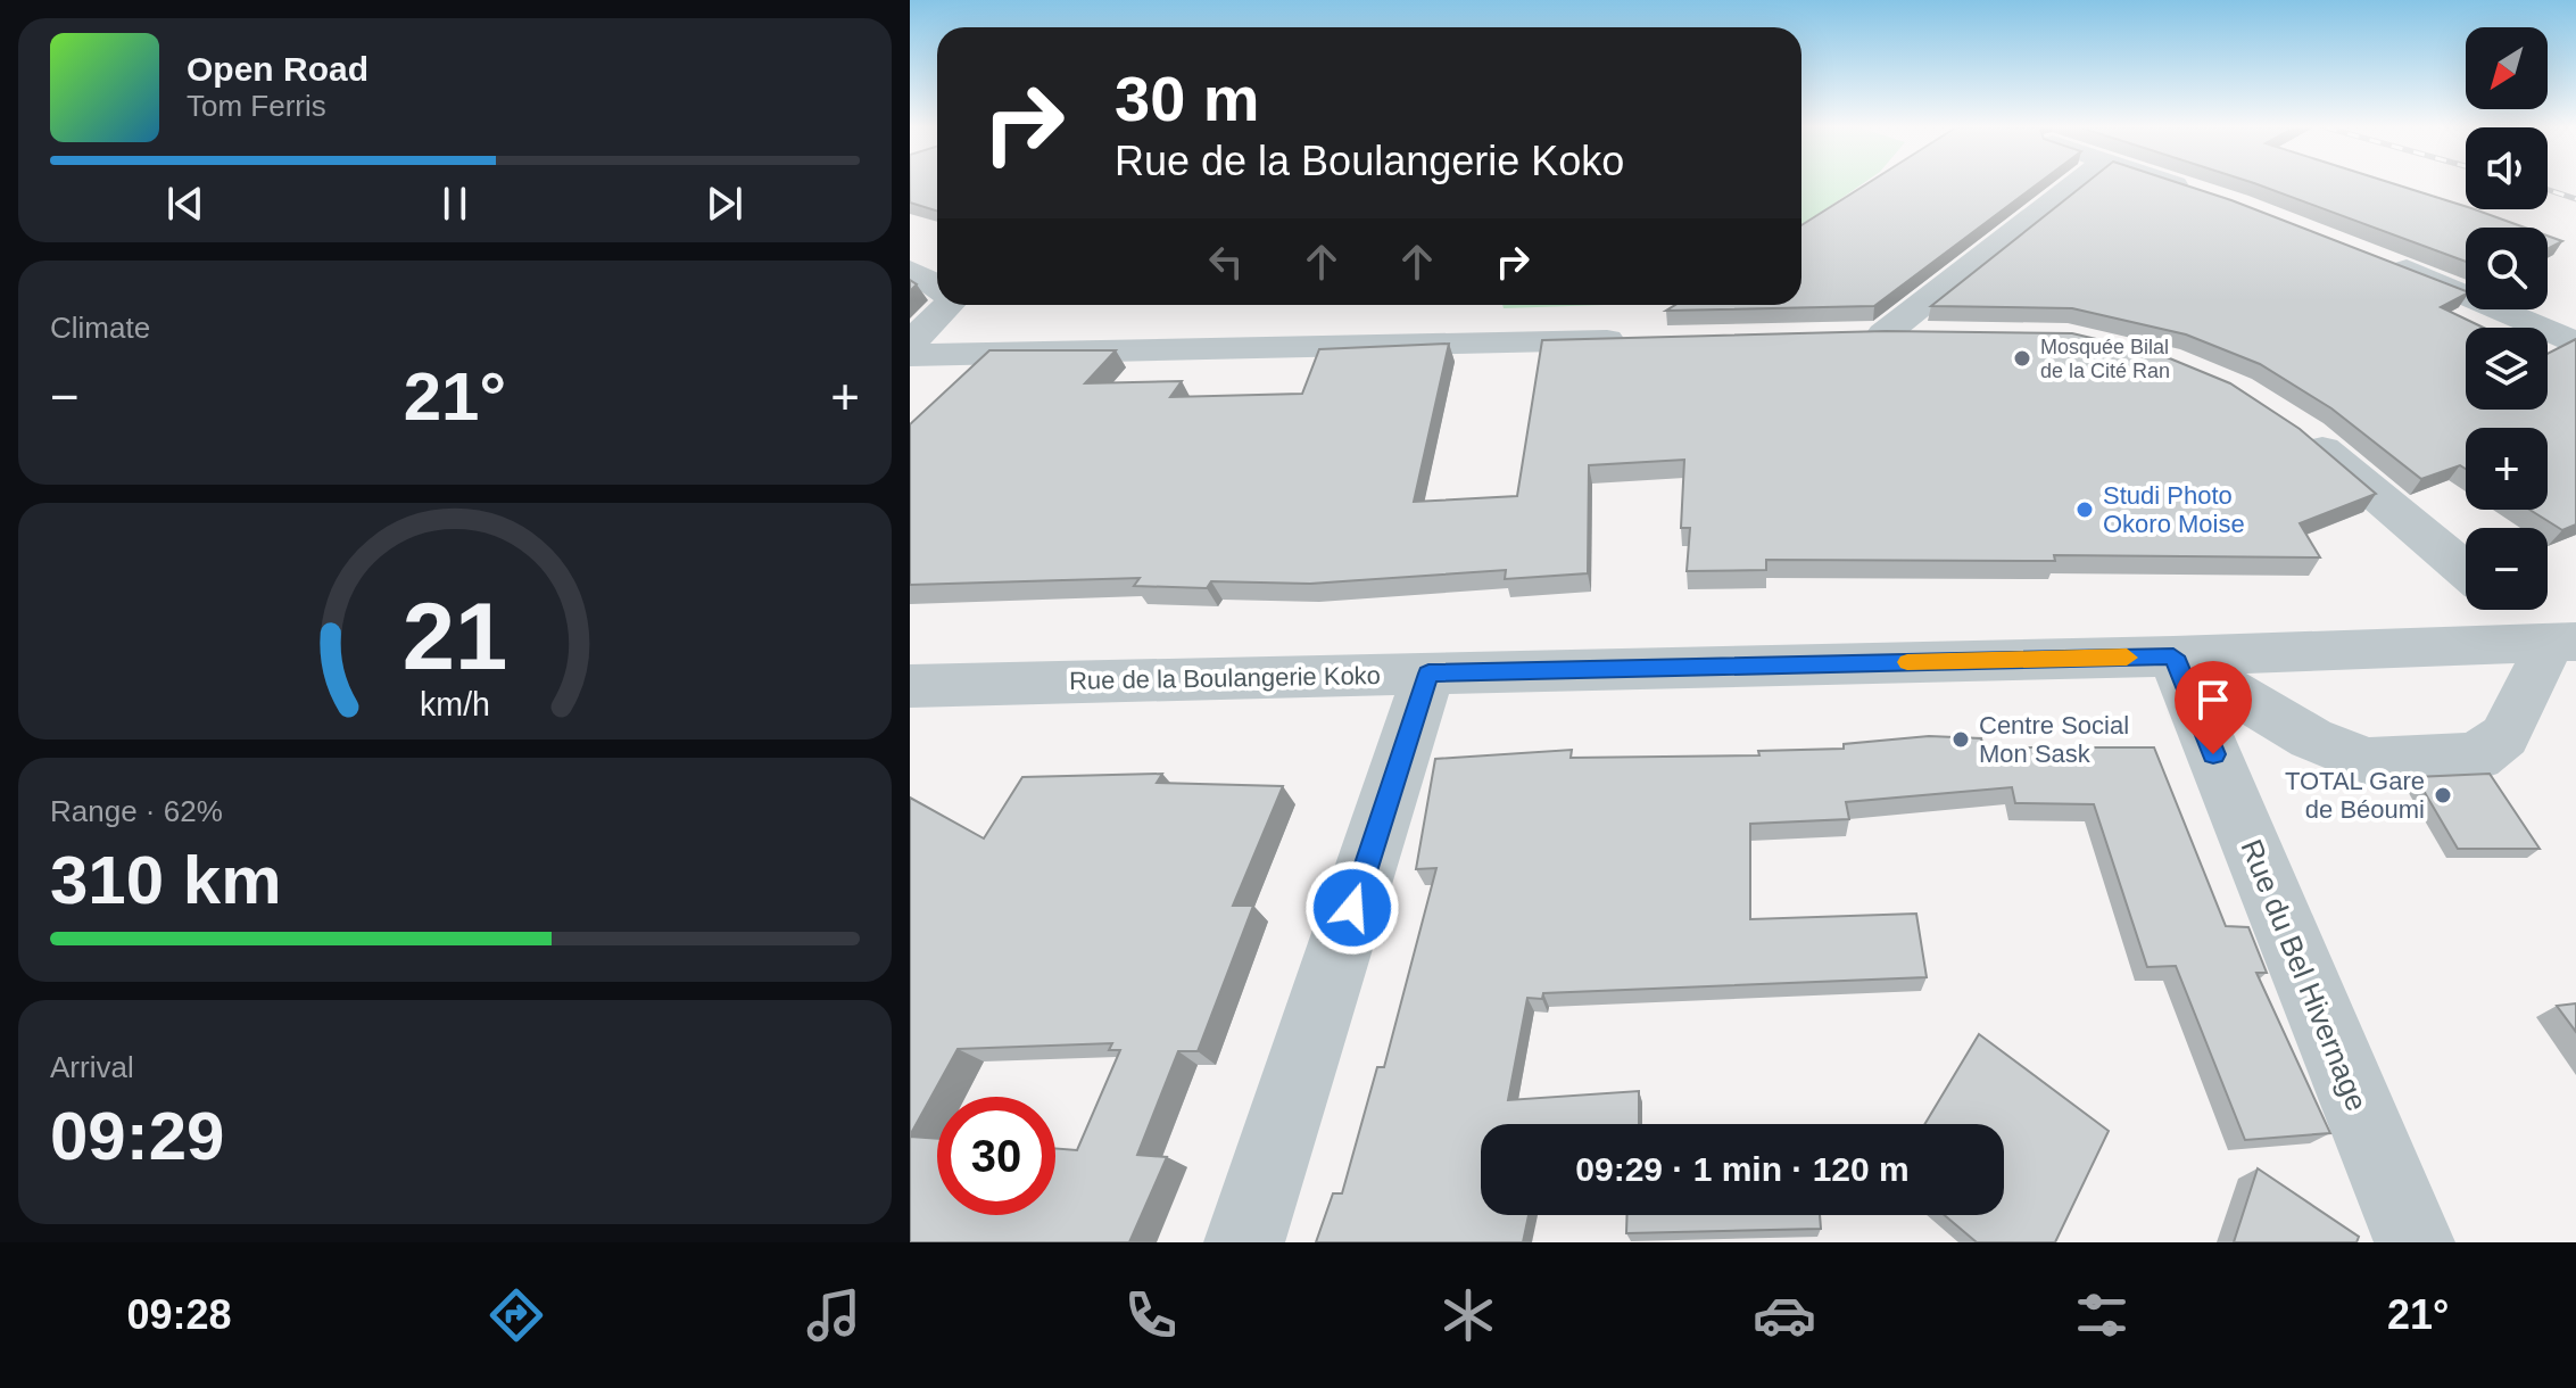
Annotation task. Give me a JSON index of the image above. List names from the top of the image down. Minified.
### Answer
{"streets":{"street":["Rue de la Boulangerie Koko","Rue du Bel Hivernage"]},"crossings":[["Rue de la Boulangerie Koko","Rue du Bel Hivernage"]],"places":["Mosquée Bilal de la Cité Ran","Studi Photo Okoro Moise","Centre Social Mon Sask","TOTAL Gare de Béoumi"],"north":"bottom left","page":{"map_buttons":["+","−"],"turn":["30 m","Rue de la Boulangerie Koko"],"song":["Open Road","Tom Ferris"],"tile":["Climate",["Range · 62%","310 km"],["Arrival","09:29"]],"heat":["−","21°","+"],"limit":"30","trip":"09:29 · 1 min · 120 m","tabs":["09:28","21°"],"gauge":["21","km/h"]}}
